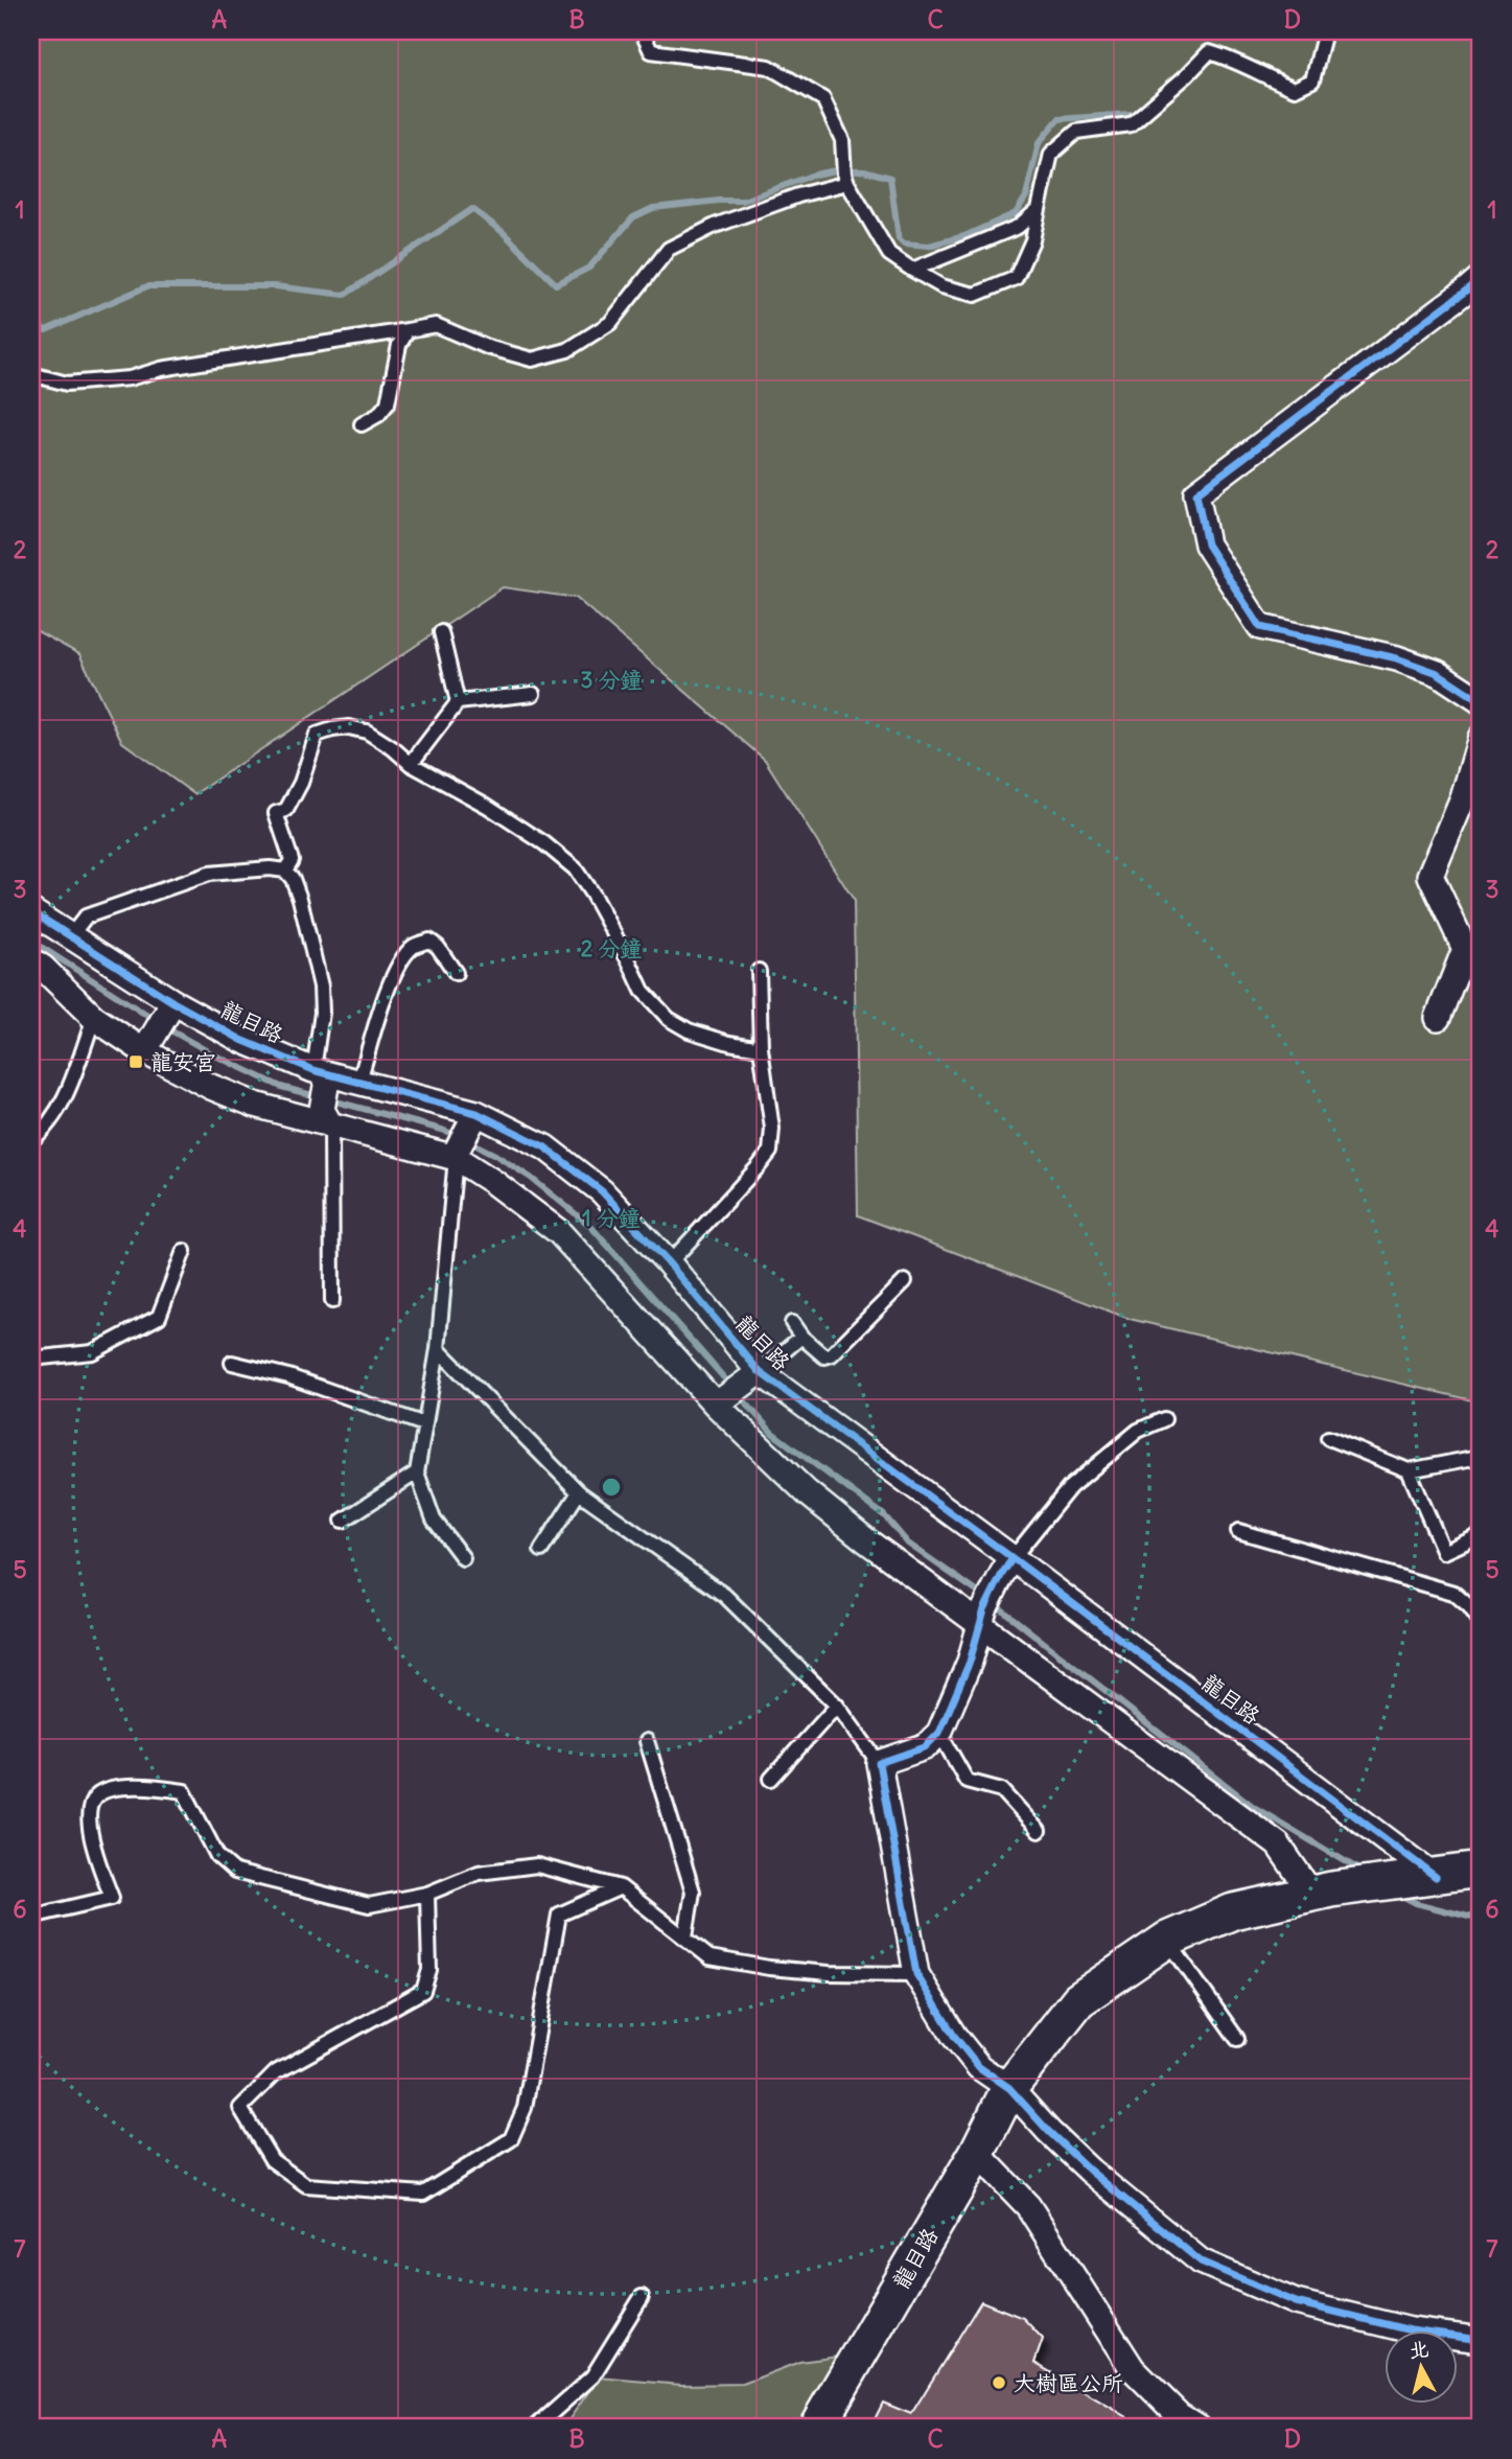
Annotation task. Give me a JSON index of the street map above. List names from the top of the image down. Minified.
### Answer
{"streets":{"street":["龍目路"]},"places":{"transit":["龍安宮"],"other":["大樹區公所"]},"north":"top","grid":{"columns":["A","B","C","D"],"rows":["1","2","3","4","5","6","7"]},"rings":["3 分鐘","2 分鐘","1 分鐘"]}
